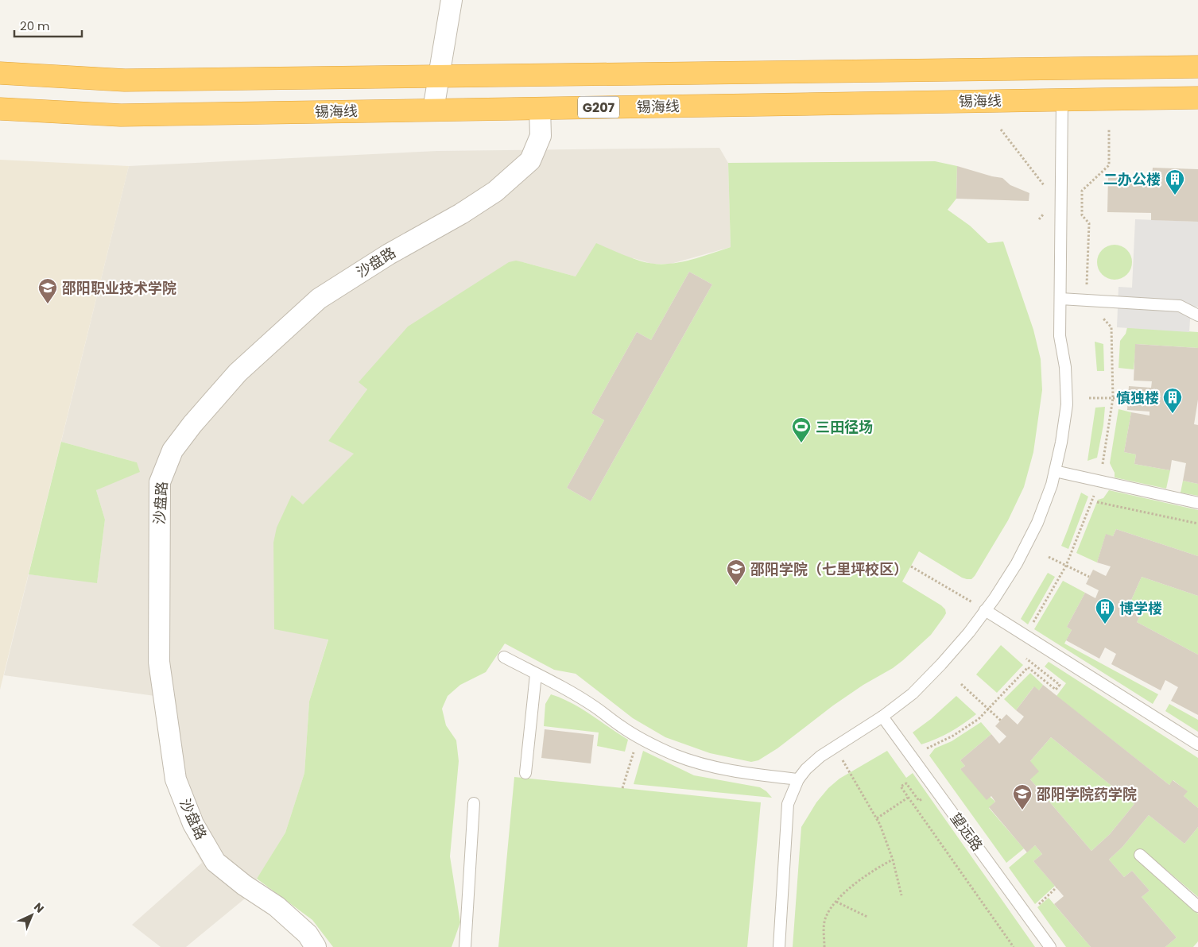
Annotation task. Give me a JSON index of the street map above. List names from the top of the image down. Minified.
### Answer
{"streets":{"highway":["锡海线","G207"],"street":["沙盘路"],"lane":["望远路"]},"crossings":[["锡海线","沙盘路"]],"places":{"building":["二办公楼","慎独楼","博学楼"],"school or university":["邵阳职业技术学院","邵阳学院（七里坪校区）","邵阳学院药学院"],"sports":["三田径场"]},"scale_bar":"20 m","north":"top right"}
